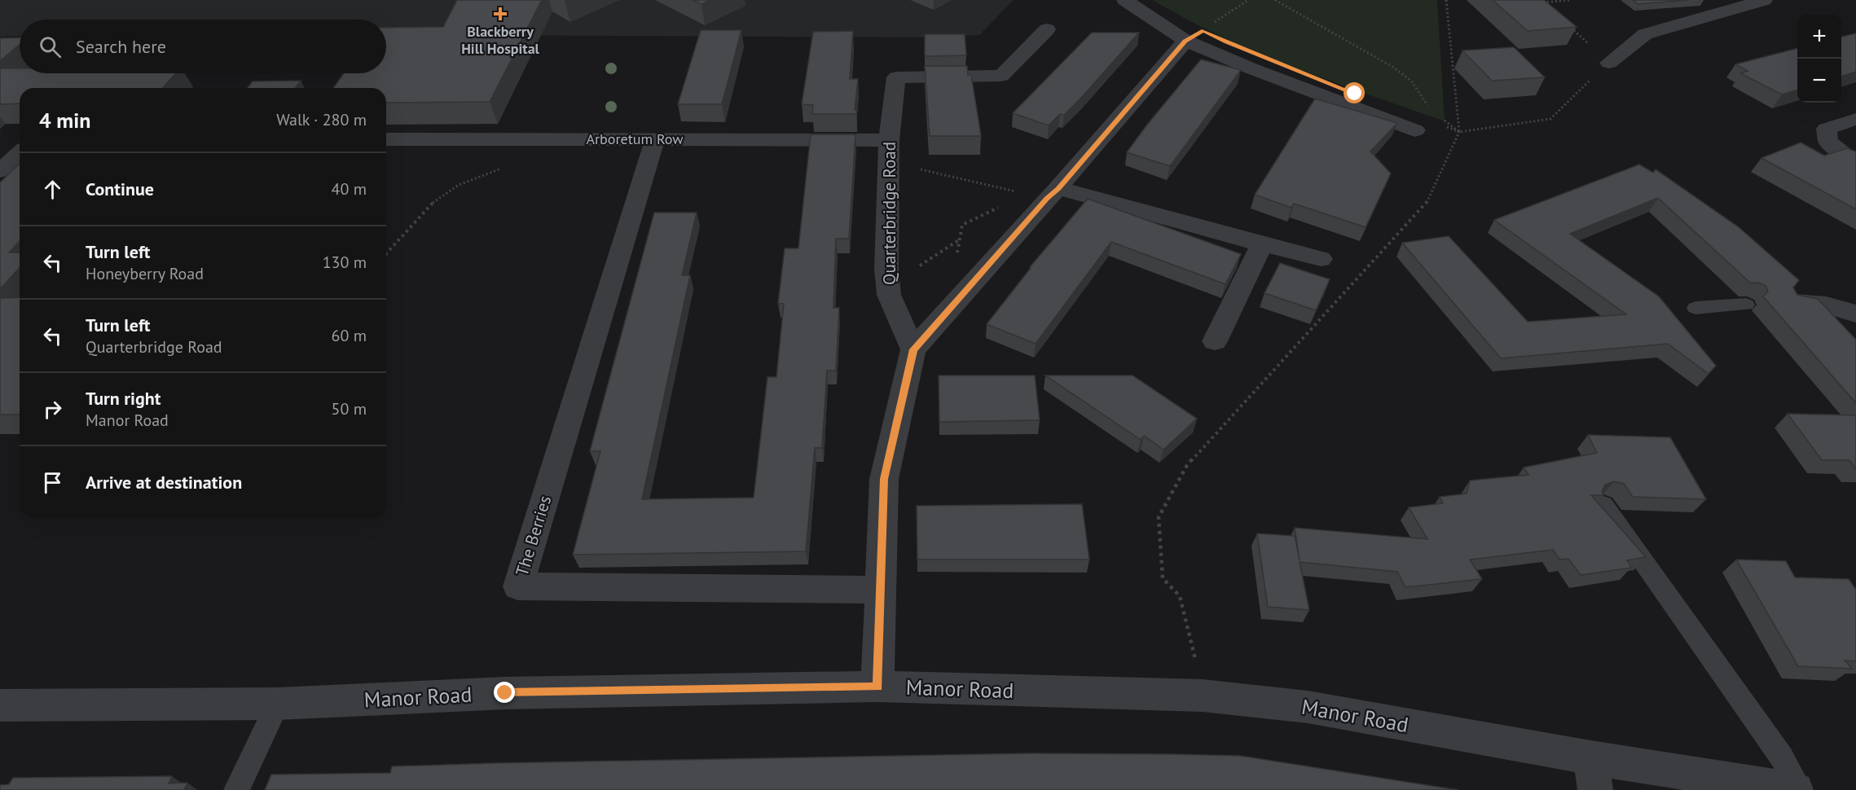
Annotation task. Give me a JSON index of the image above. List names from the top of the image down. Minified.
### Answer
{"streets":{"street":["Arboretum Row","Quarterbridge Road","The Berries","Manor Road"]},"crossings":[["Arboretum Row","Quarterbridge Road"],["Arboretum Row","The Berries"]],"places":{"health":["Blackberry Hill Hospital"]},"page":{"map_buttons":["+","−"],"search":"Search here","heading":["4 min","Walk · 280 m"],"list":[["Continue","40 m"],["Turn left","Honeyberry Road","130 m"],["Turn left","Quarterbridge Road","60 m"],["Turn right","Manor Road","50 m"],"Arrive at destination"]}}
